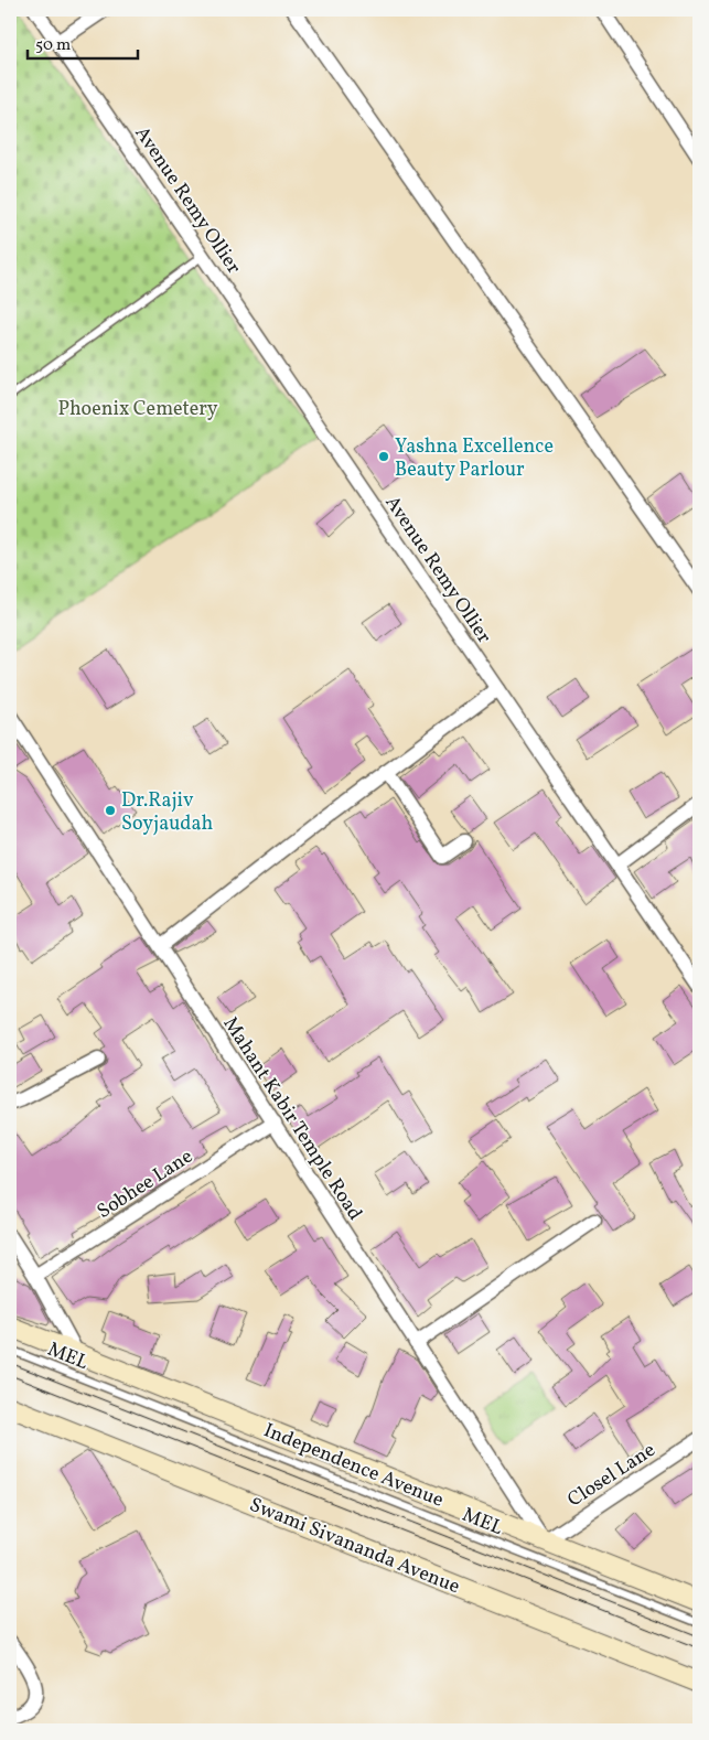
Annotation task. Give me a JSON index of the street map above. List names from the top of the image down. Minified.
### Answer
{"streets":{"street":["Avenue Remy Ollier","Mahant Kabir Temple Road","Sobhee Lane","Independence Avenue","Closel Lane","Swami Sivananda Avenue"],"lane":["MEL"]},"crossings":[["Mahant Kabir Temple Road","Sobhee Lane"],["Mahant Kabir Temple Road","Independence Avenue"],["Mahant Kabir Temple Road","Closel Lane"],["Independence Avenue","Closel Lane"]],"parks":["Phoenix Cemetery"],"places":["Yashna Excellence Beauty Parlour","Dr.Rajiv Soyjaudah"],"scale_bar":"50 m"}
